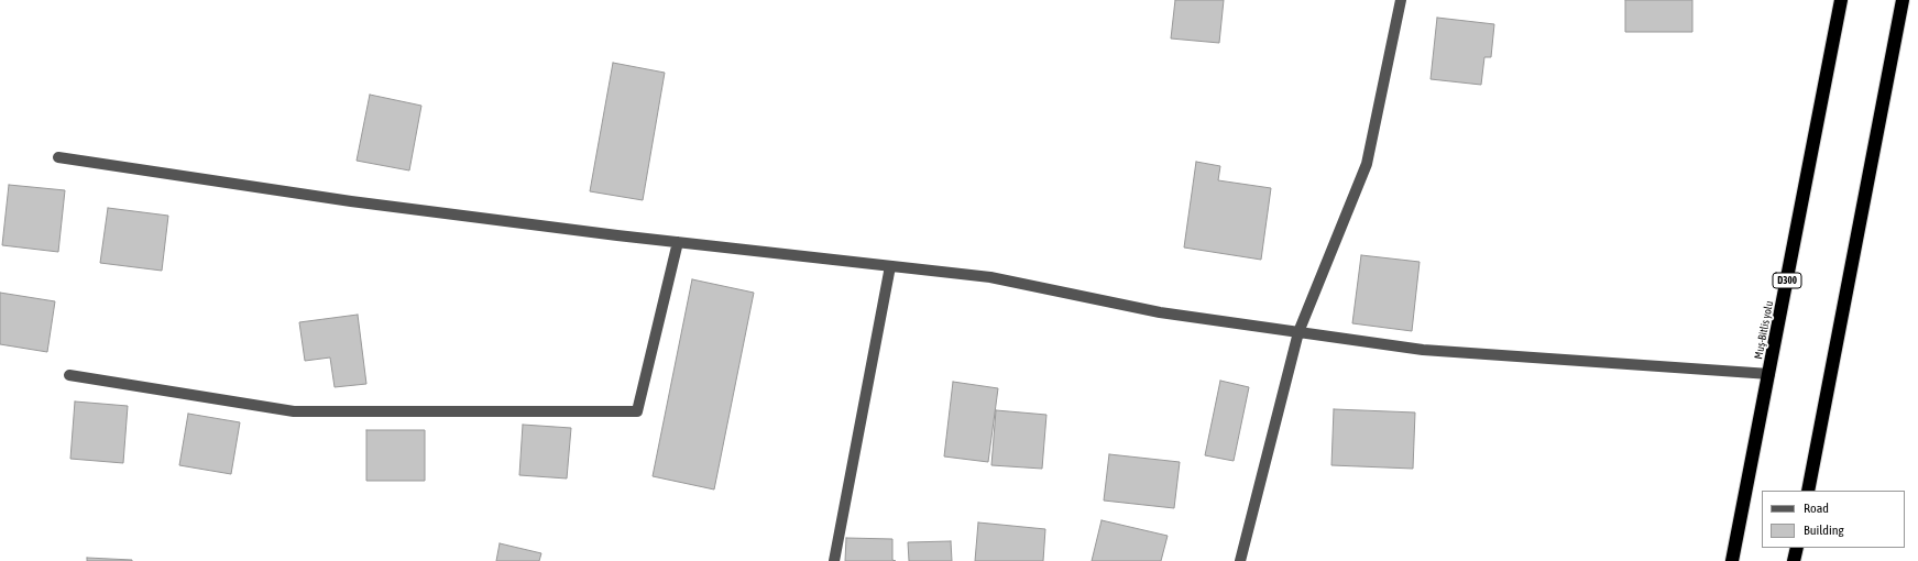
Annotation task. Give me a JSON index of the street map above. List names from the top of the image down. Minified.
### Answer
{"streets":{"highway":["D300","Muş-Bitlis yolu"]},"legend":["Road","Building"]}
